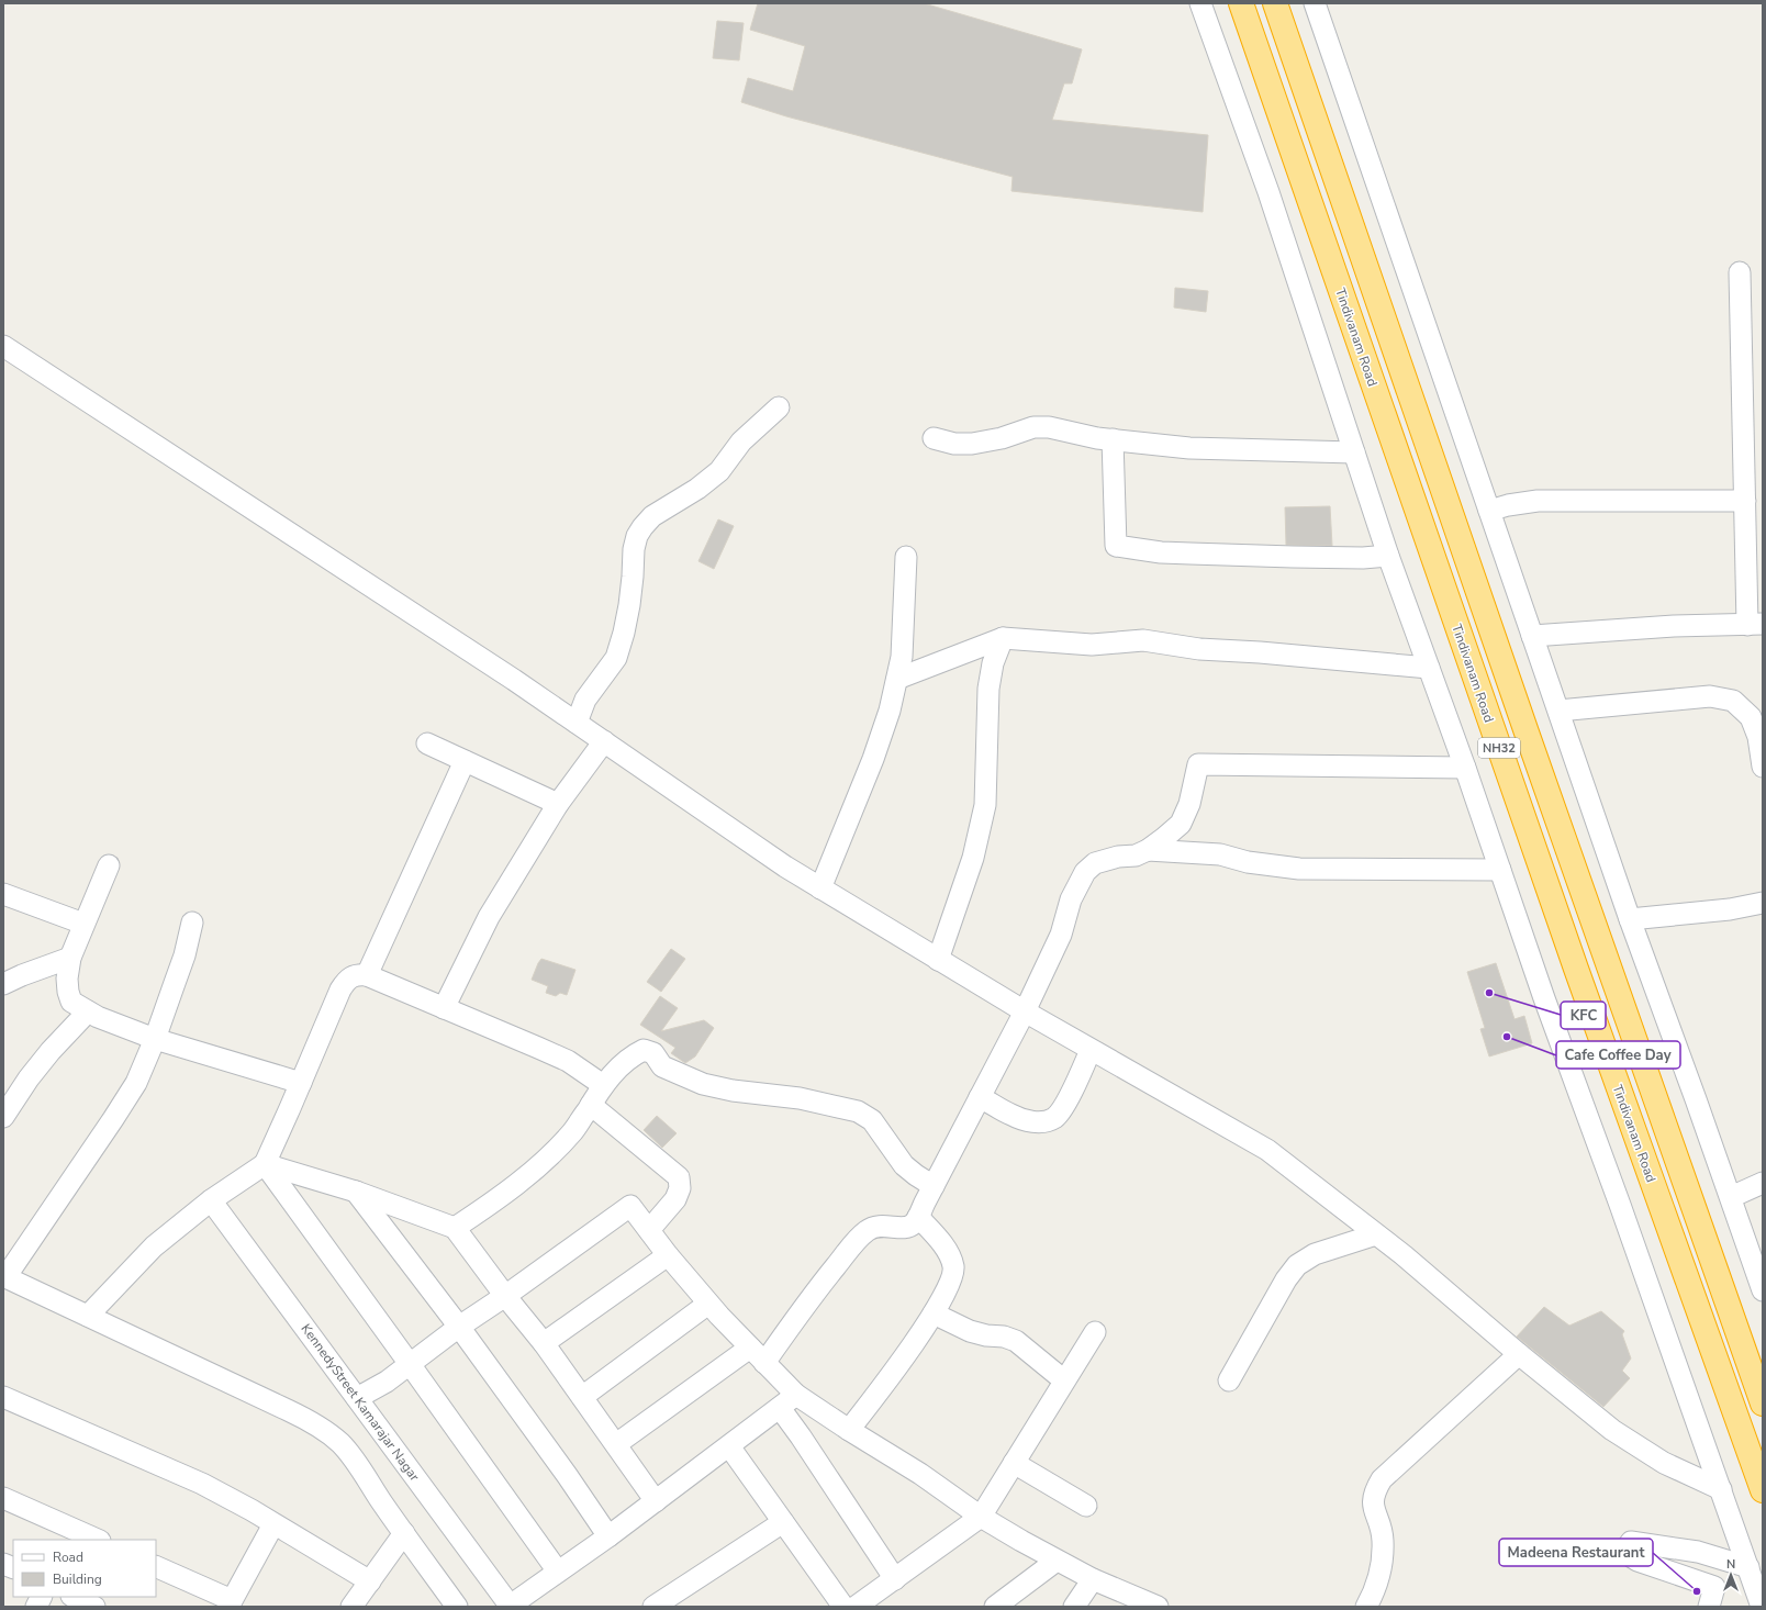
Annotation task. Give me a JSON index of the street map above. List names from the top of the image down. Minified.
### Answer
{"streets":{"highway":["Tindivanam Road","NH32"],"street":["KennedyStreet Kamarajar Nagar"]},"places":["KFC","Cafe Coffee Day","Madeena Restaurant"],"legend":["Road","Building"],"north":"top"}
